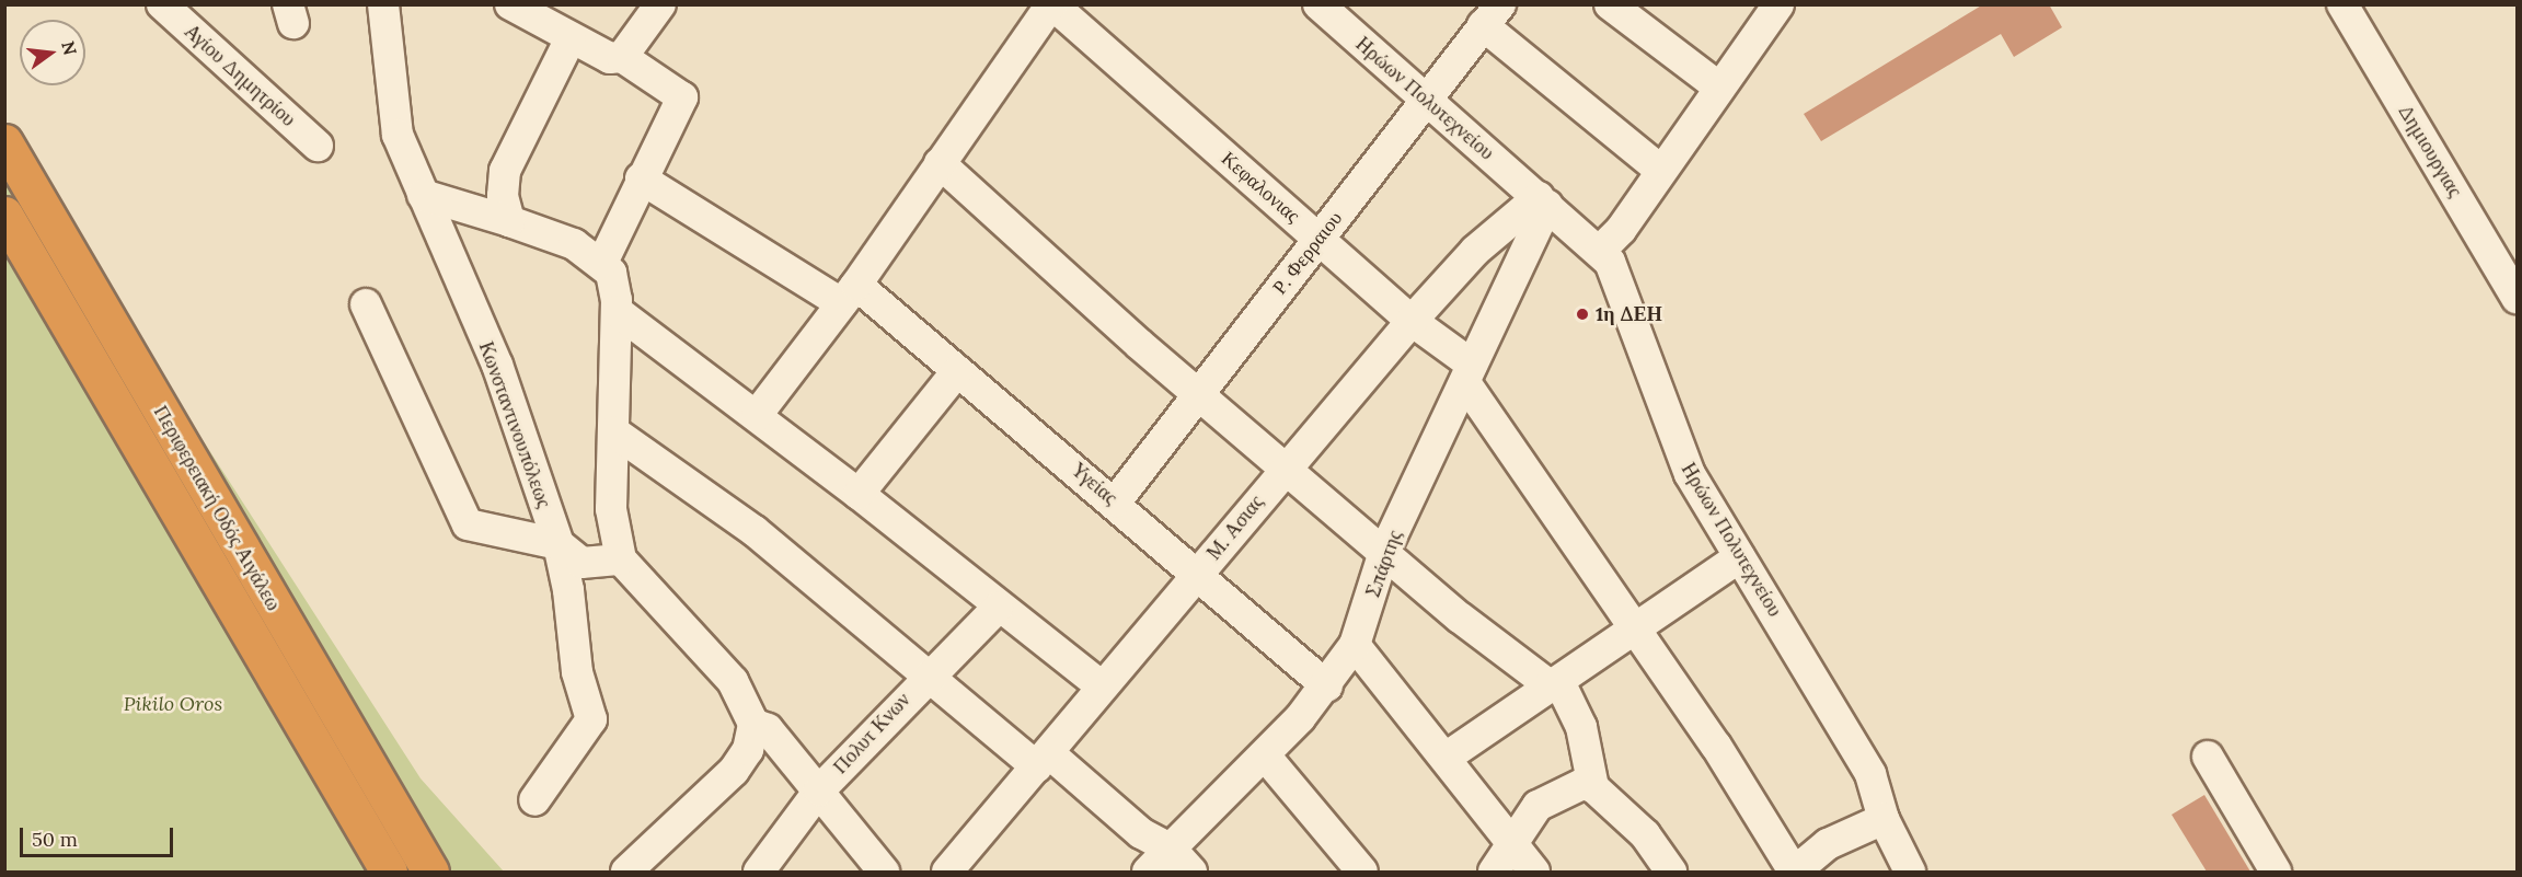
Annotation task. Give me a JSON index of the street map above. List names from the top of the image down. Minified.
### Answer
{"streets":{"highway":["Περιφερειακή Οδός Αιγάλεω"],"street":["Αγίου Δημητρίου","Ηρώων Πολυτεχνείου","Δημιουργιας","Κεφαλονιας","Ρ. Φερραιου","Κωνσταντινουπόλεως","Υγείας","Μ. Ασιας","Σπάρτης","Πολυτ Κνων"]},"crossings":[["Ηρώων Πολυτεχνείου","Ρ. Φερραιου"],["Ηρώων Πολυτεχνείου","Μ. Ασιας"],["Ηρώων Πολυτεχνείου","Σπάρτης"],["Κεφαλονιας","Ρ. Φερραιου"],["Κεφαλονιας","Μ. Ασιας"],["Κεφαλονιας","Σπάρτης"],["Ρ. Φερραιου","Υγείας"],["Υγείας","Μ. Ασιας"],["Υγείας","Σπάρτης"],["Μ. Ασιας","Σπάρτης"]],"parks":["Pikilo Oros"],"places":["1η ΔΕΗ"],"scale_bar":"50 m","north":"right"}
